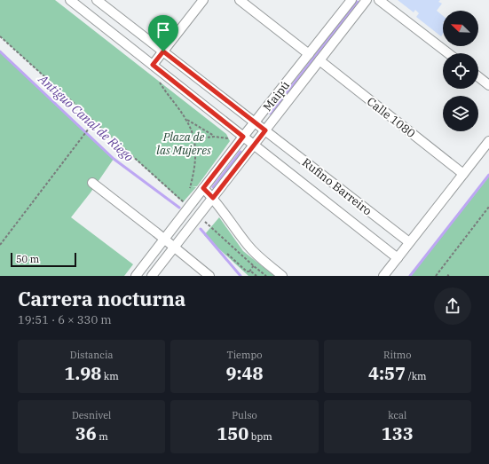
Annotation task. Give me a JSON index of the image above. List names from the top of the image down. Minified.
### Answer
{"streets":{"street":["Maipú","Calle 1080","Rufino Barreiro"]},"crossings":[["Maipú","Calle 1080"],["Maipú","Rufino Barreiro"]],"water":["Antiguo Canal de Riego"],"parks":["Plaza de las Mujeres"],"scale_bar":"50 m","north":"top left","page":{"scale":"50 m","heading":["Carrera nocturna","19:51 · 6 × 330 m"],"stats":[["Distancia","1.98 km"],["Tiempo","9:48"],["Ritmo","4:57 /km"],["Desnivel","36 m"],["Pulso","150 bpm"],["kcal","133"]]}}
